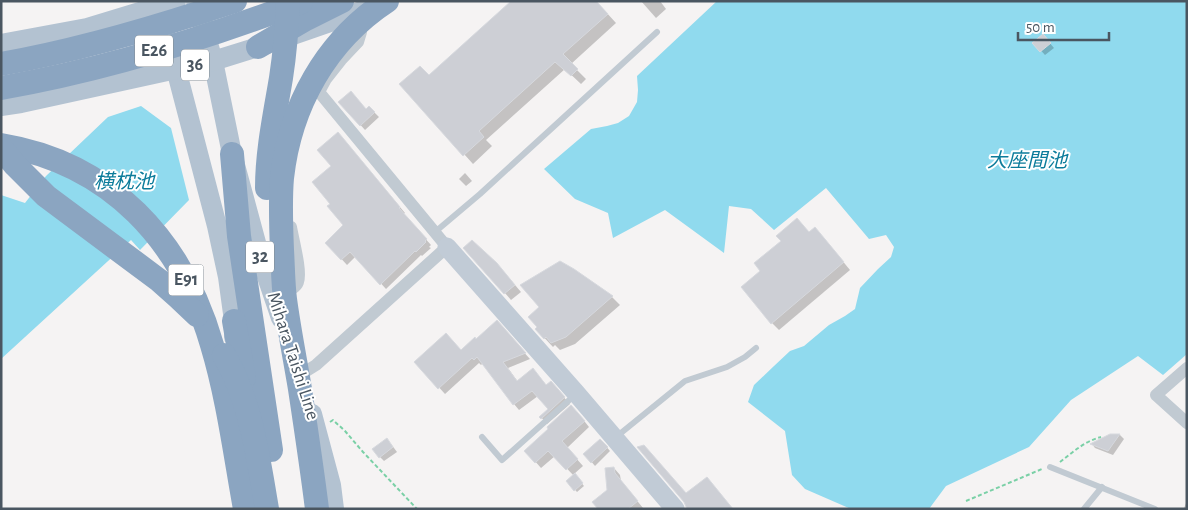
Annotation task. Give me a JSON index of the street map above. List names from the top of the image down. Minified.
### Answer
{"streets":{"highway":["E26","E91"],"main road":["36","32","Mihara Taishi Line"]},"crossings":[["36","32"],["36","Mihara Taishi Line"],["32","E91"]],"water":["大座間池","横枕池"],"scale_bar":"50 m"}
